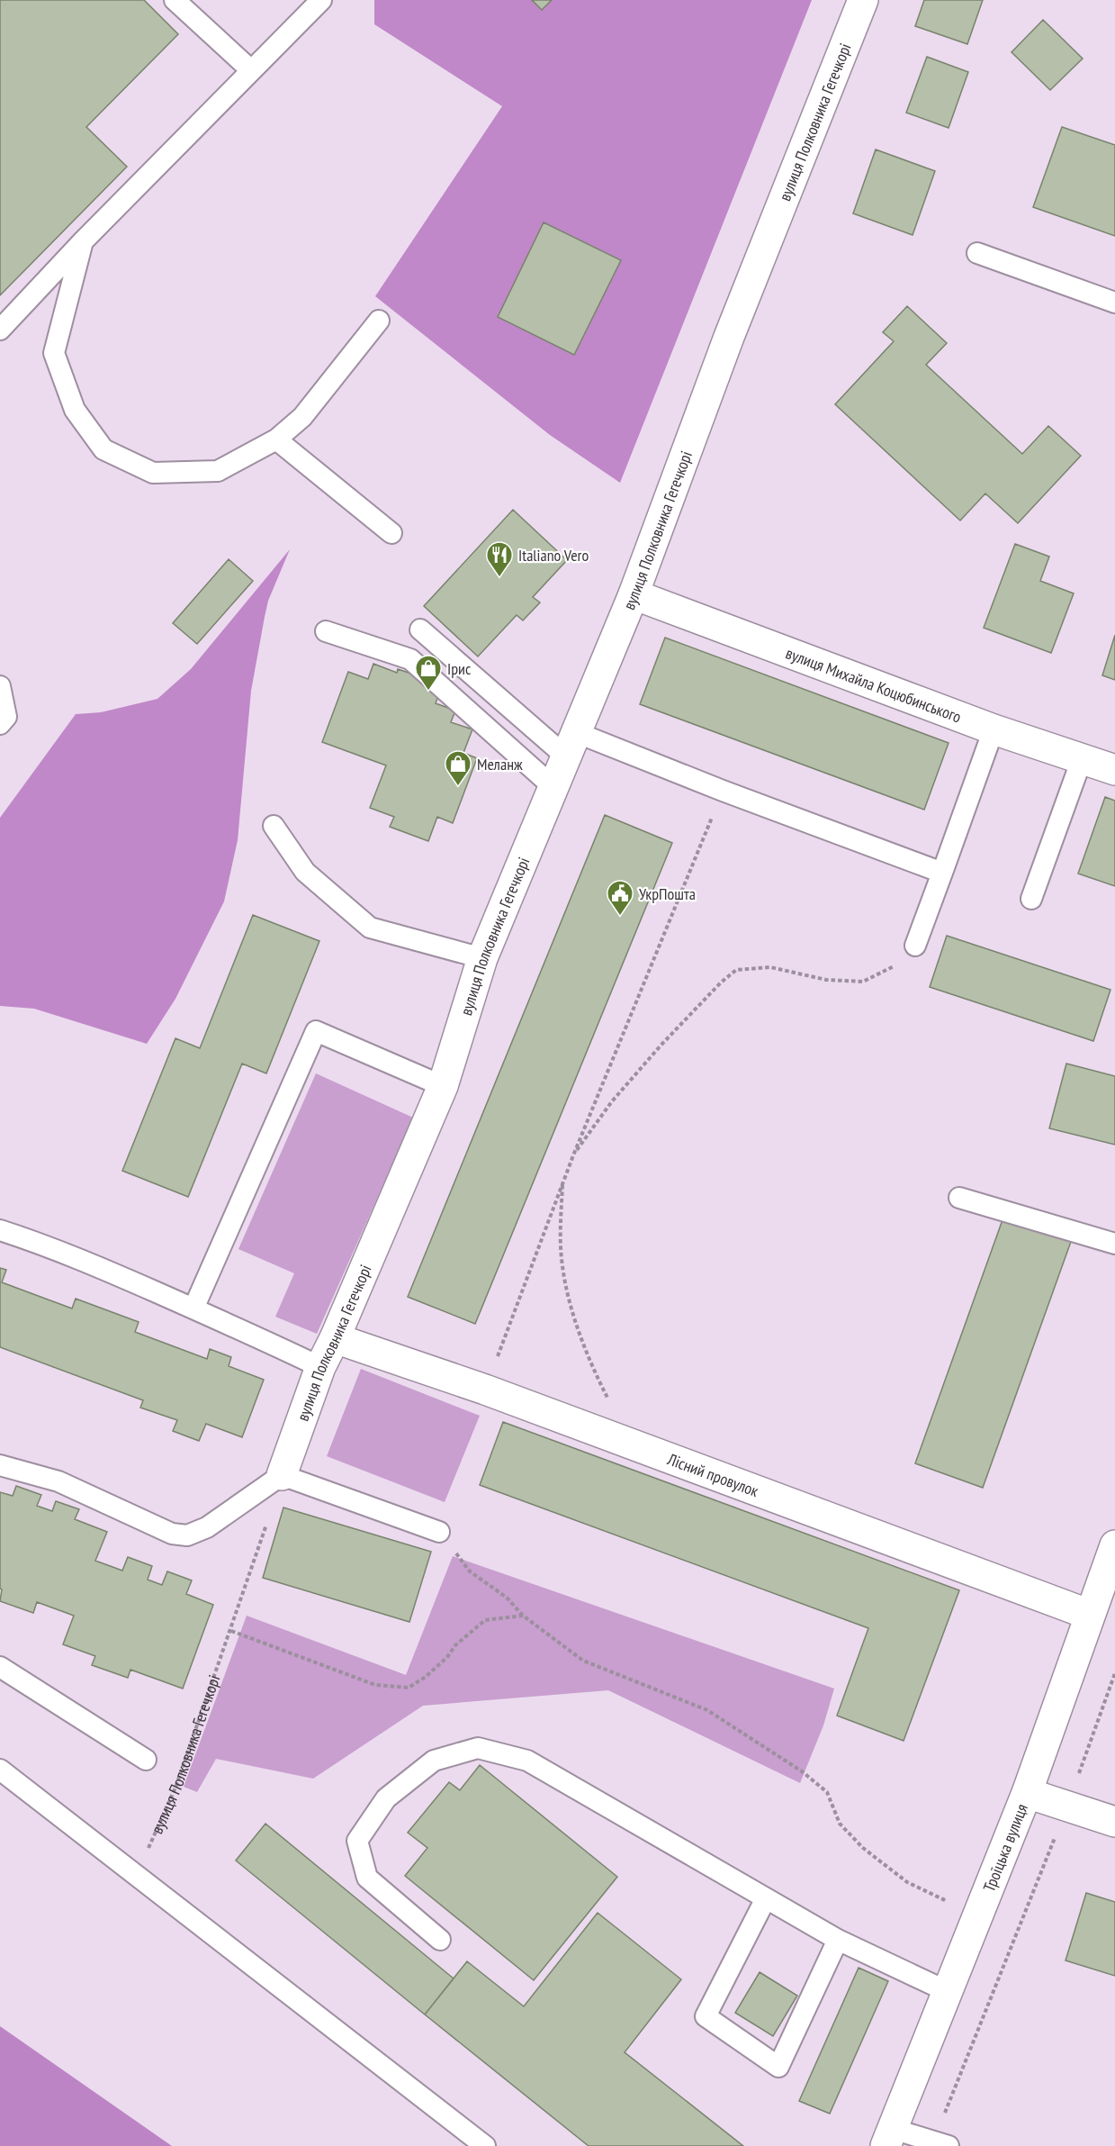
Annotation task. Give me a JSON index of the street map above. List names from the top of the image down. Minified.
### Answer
{"streets":{"street":["вулиця Полковника Гегечкорі","вулиця Михайла Коцюбинського","Лісний провулок","Троїцька вулиця"]},"crossings":[["вулиця Полковника Гегечкорі","вулиця Михайла Коцюбинського"],["вулиця Полковника Гегечкорі","Лісний провулок"],["Лісний провулок","Троїцька вулиця"]],"places":{"restaurant":["Italiano Vero"],"shop":["Ірис","Меланж"],"public building":["УкрПошта"]}}
